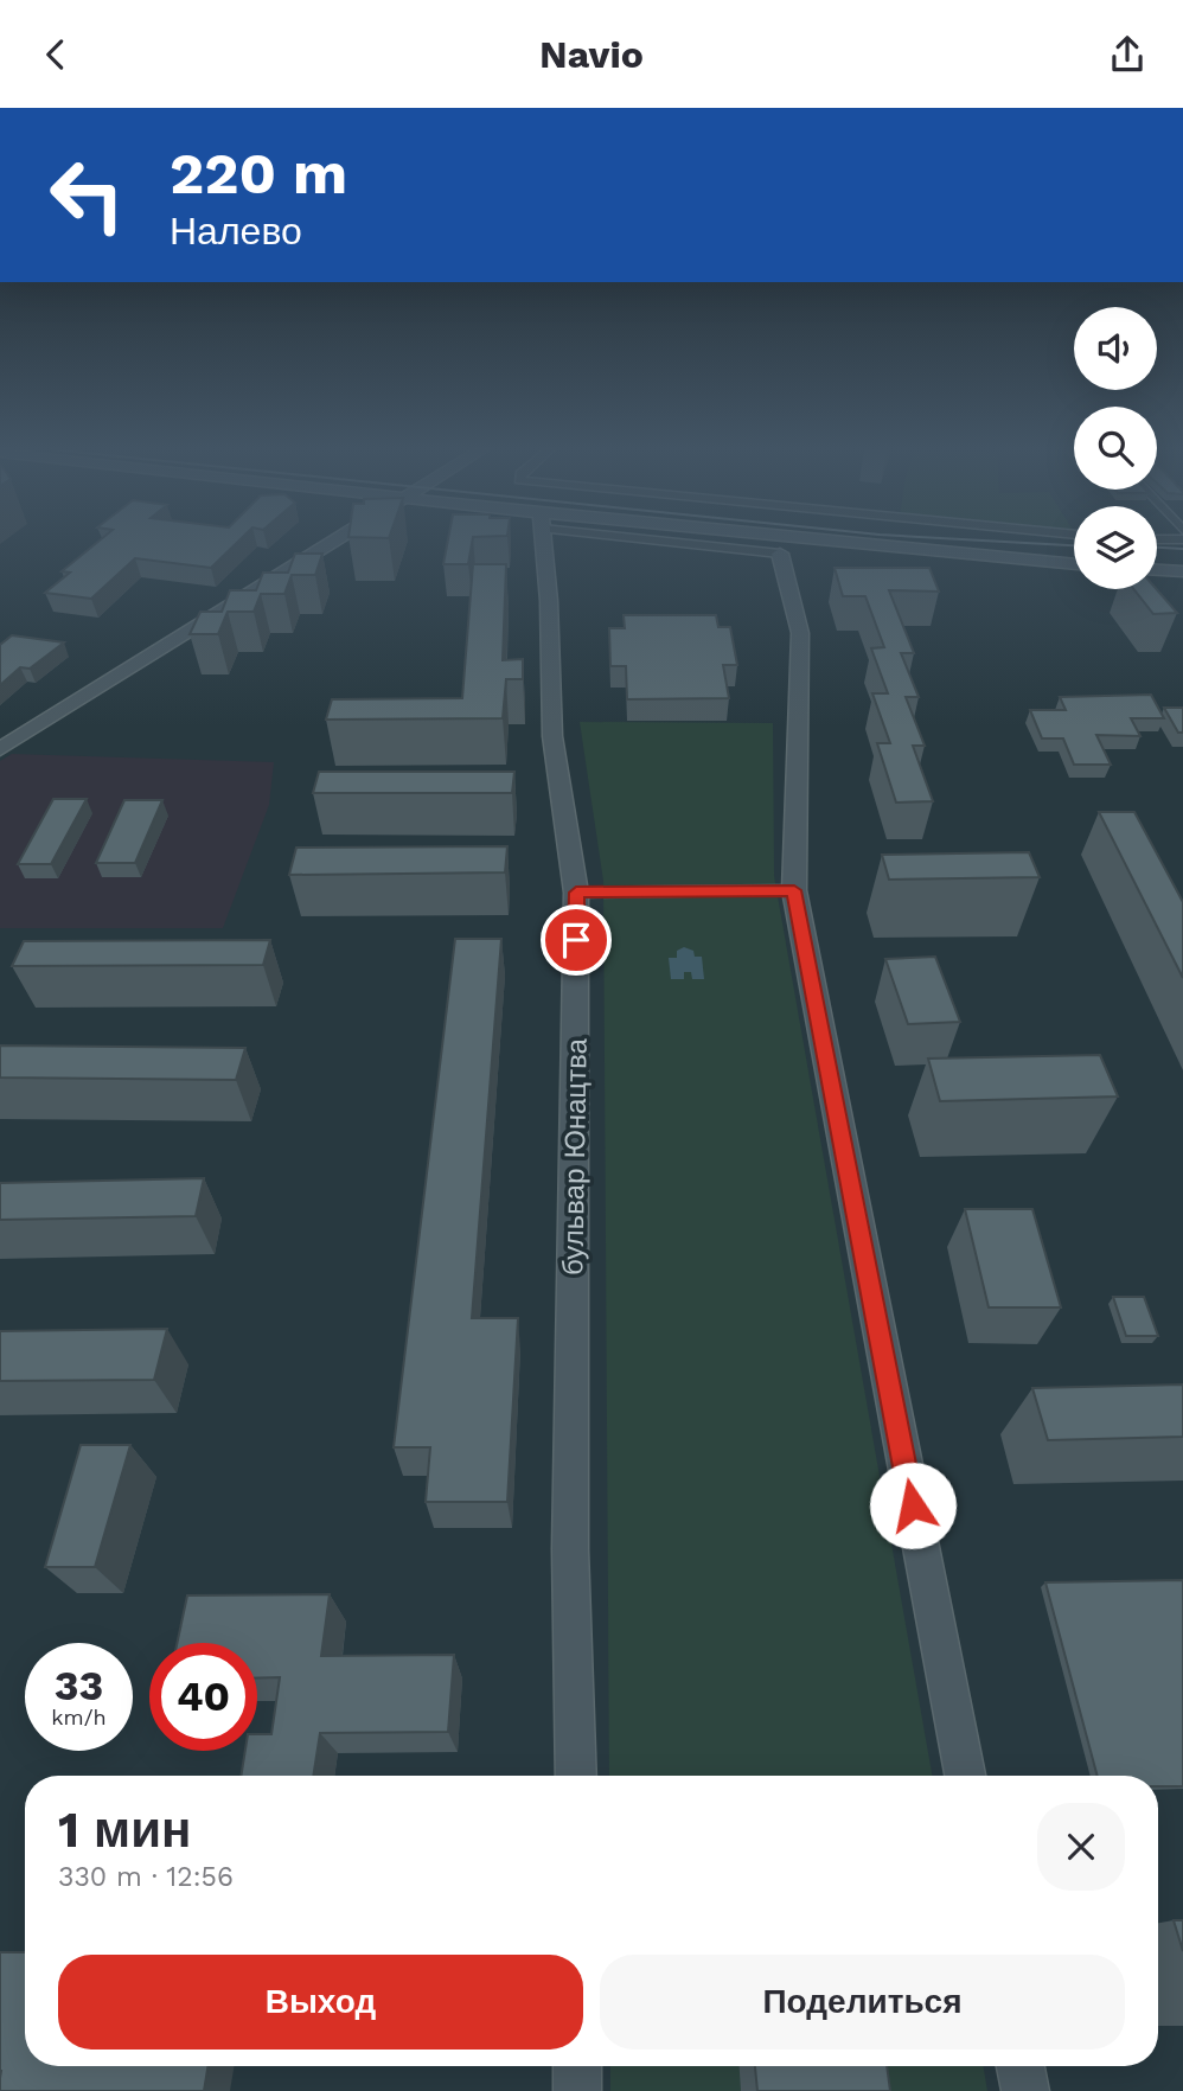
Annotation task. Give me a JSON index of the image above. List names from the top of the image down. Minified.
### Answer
{"streets":{"street":["бульвар Юнацтва"]},"page":{"header":"Navio","turn":["220 m","Налево"],"speed":"33 km/h","limit":"40","heading":["1 мин","330 m · 12:56"],"buttons":["Выход","Поделиться"]}}
